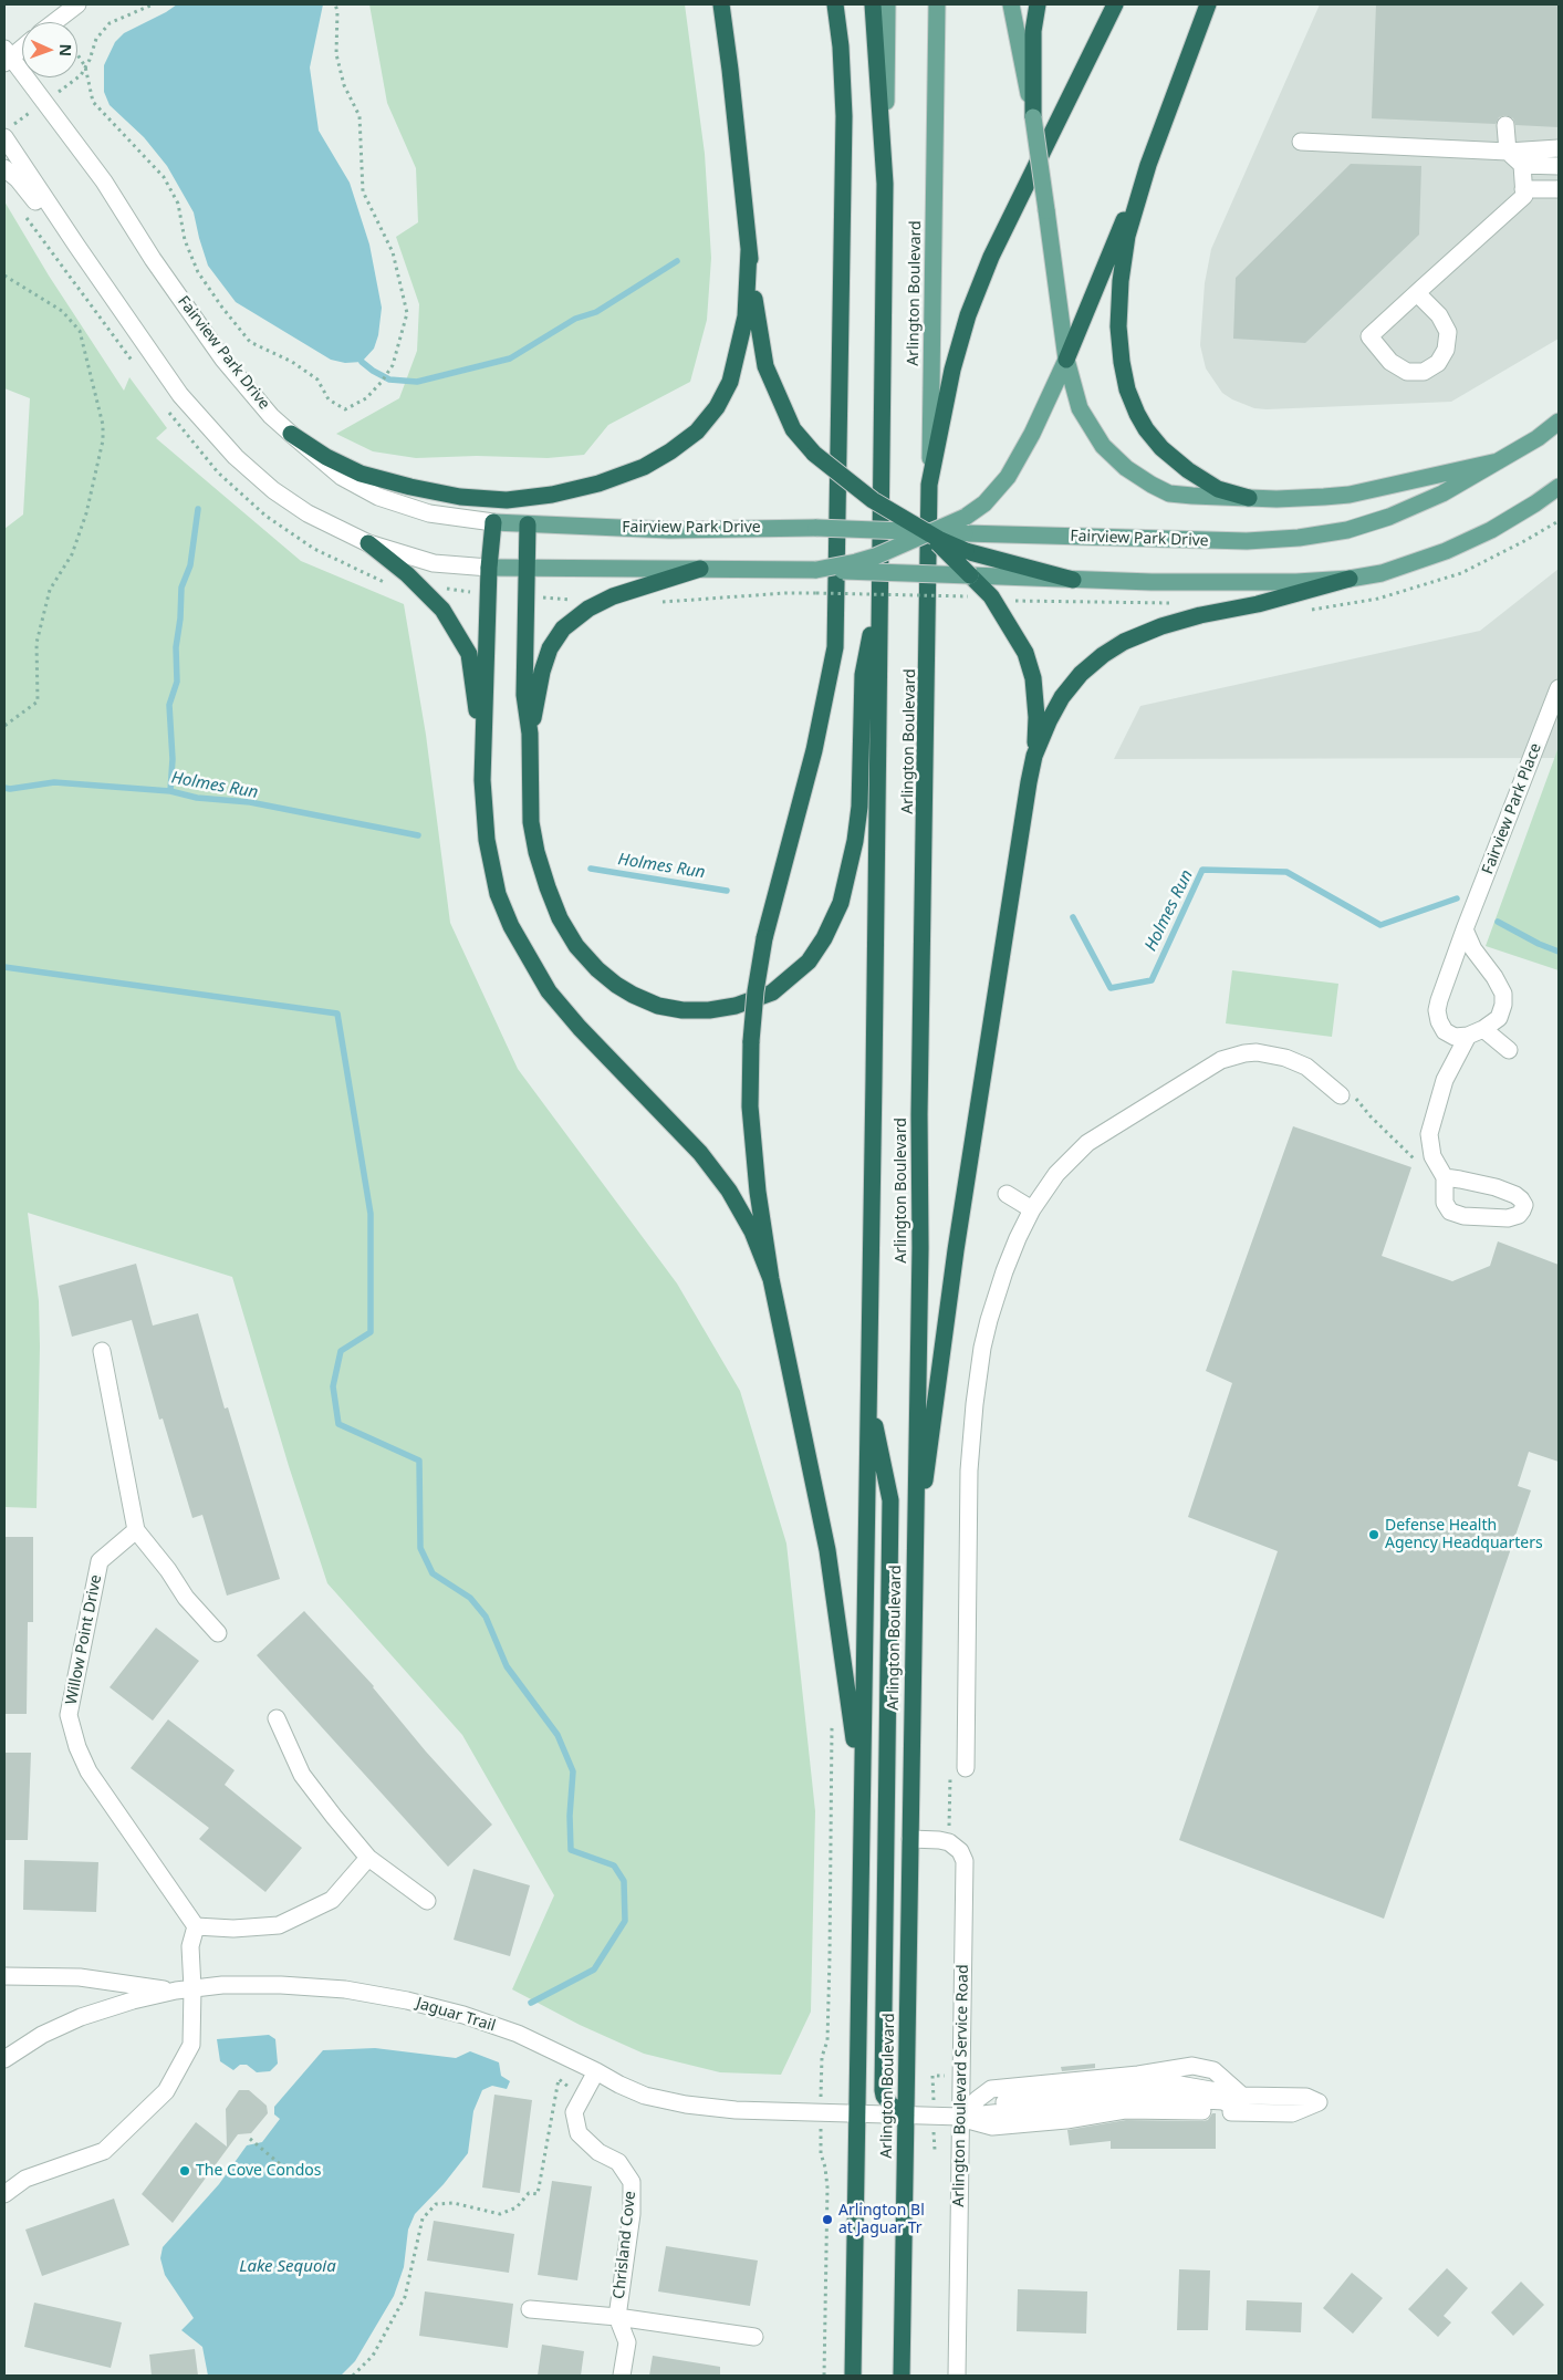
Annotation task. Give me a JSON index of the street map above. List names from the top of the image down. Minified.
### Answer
{"streets":{"highway":["Arlington Boulevard"],"main road":["Fairview Park Drive"],"street":["Fairview Park Place","Willow Point Drive","Jaguar Trail","Arlington Boulevard Service Road","Chrisland Cove"]},"crossings":[["Arlington Boulevard","Jaguar Trail"],["Arlington Boulevard","Arlington Boulevard Service Road"],["Jaguar Trail","Arlington Boulevard Service Road"],["Jaguar Trail","Chrisland Cove"]],"water":["Holmes Run","Lake Sequoia"],"places":["Defense Health Agency Headquarters","The Cove Condos","Arlington Bl at Jaguar Tr"],"north":"right"}
